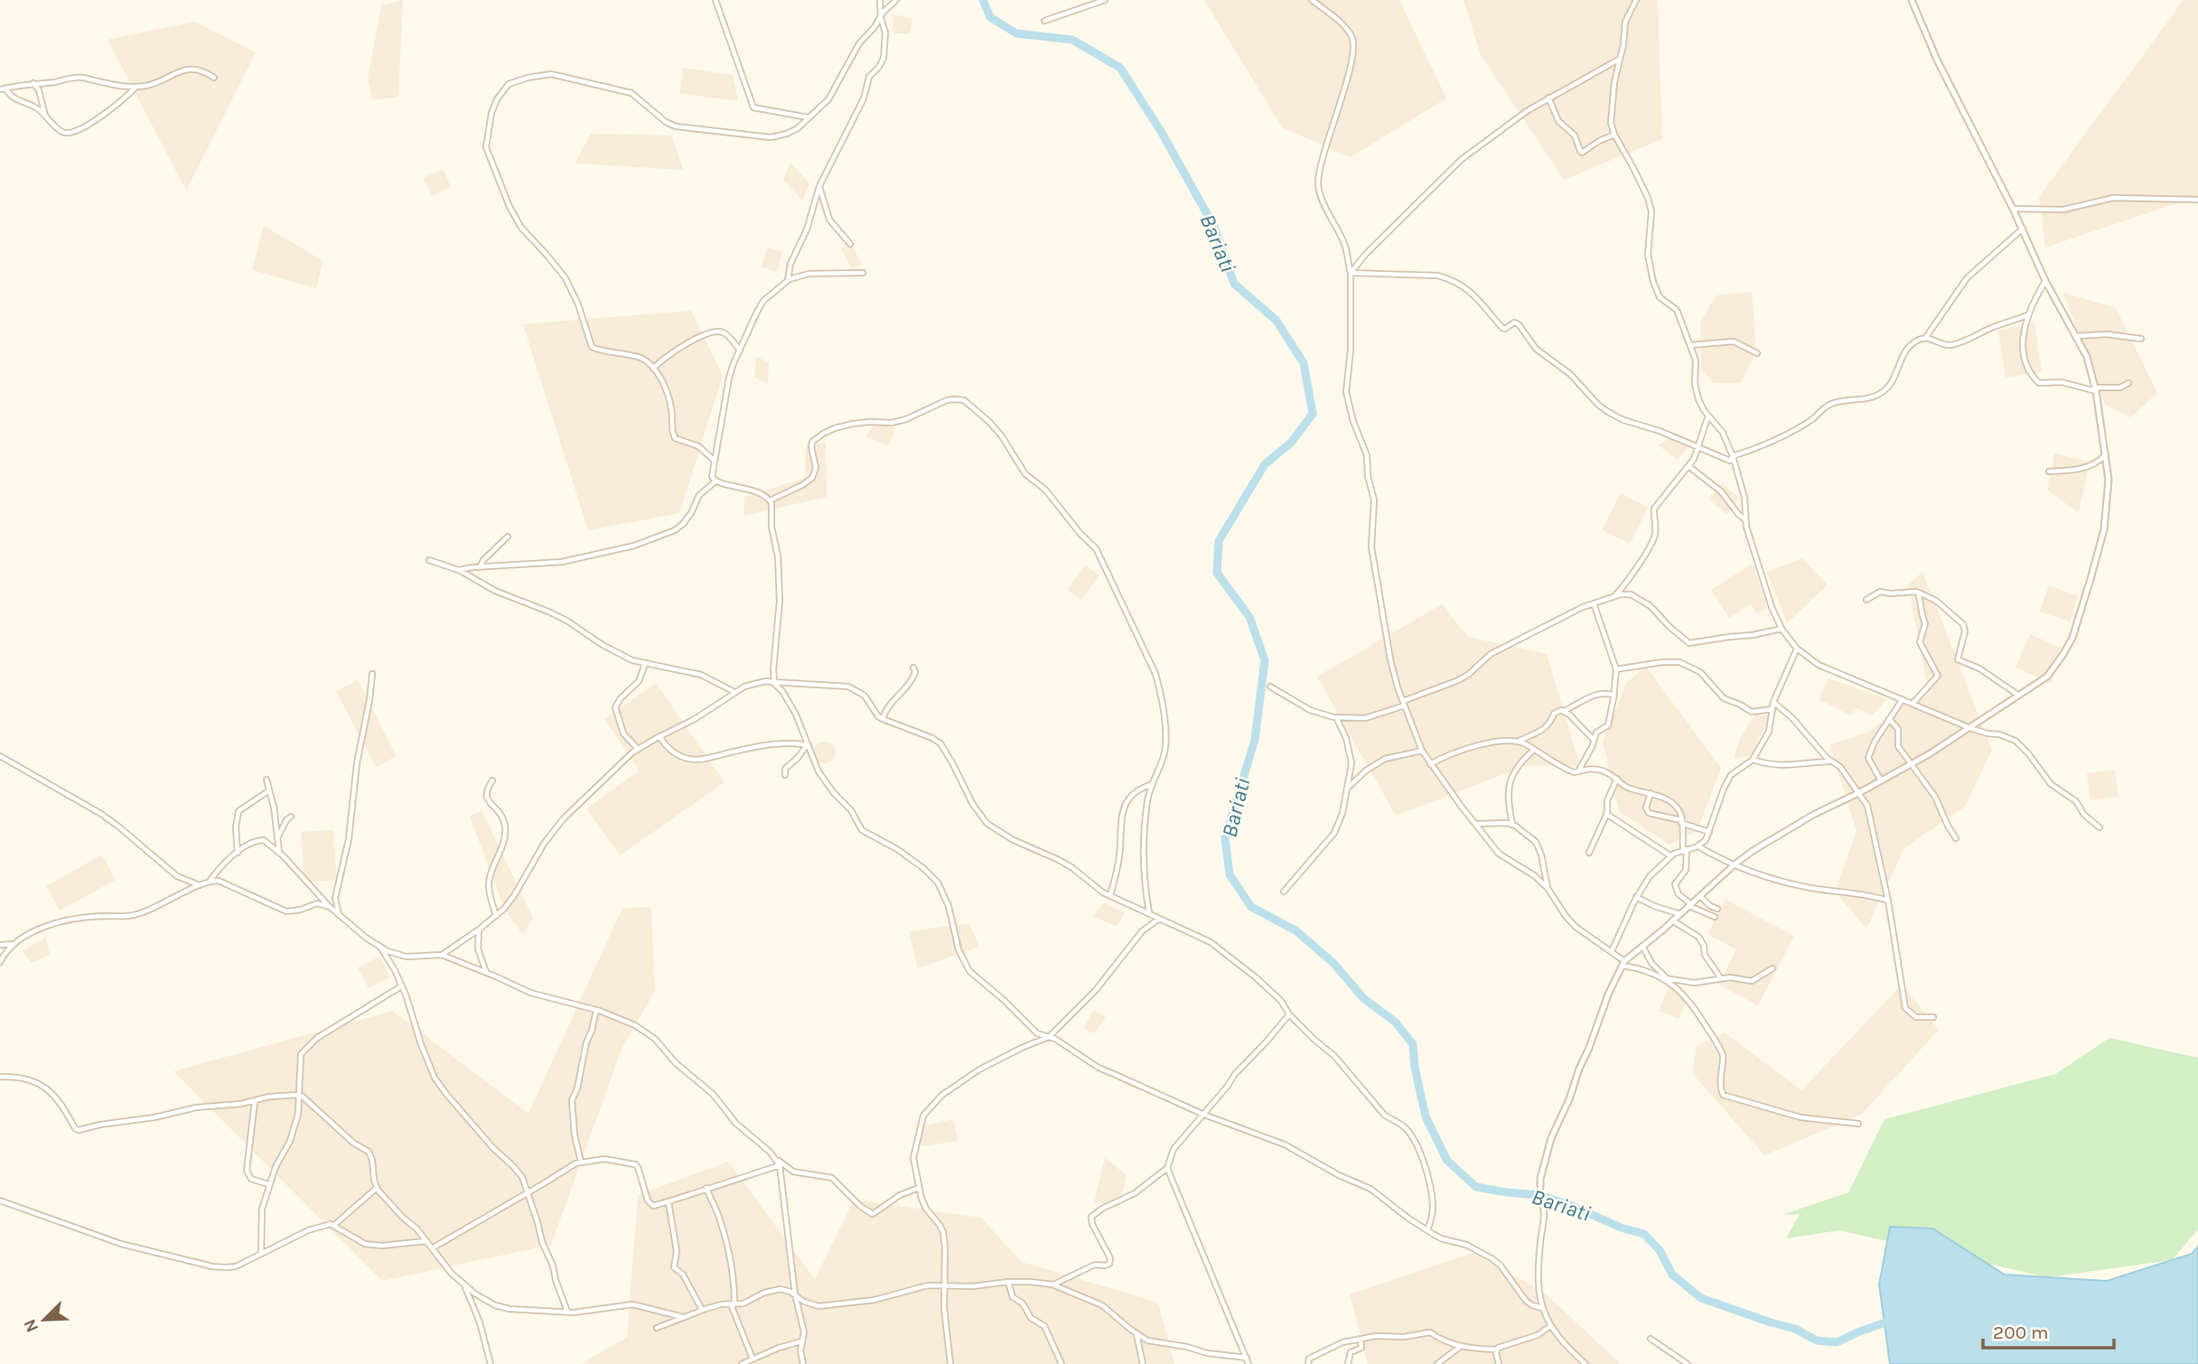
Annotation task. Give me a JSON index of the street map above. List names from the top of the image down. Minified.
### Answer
{"water":["Bariati"],"scale_bar":"200 m","north":"bottom left"}
